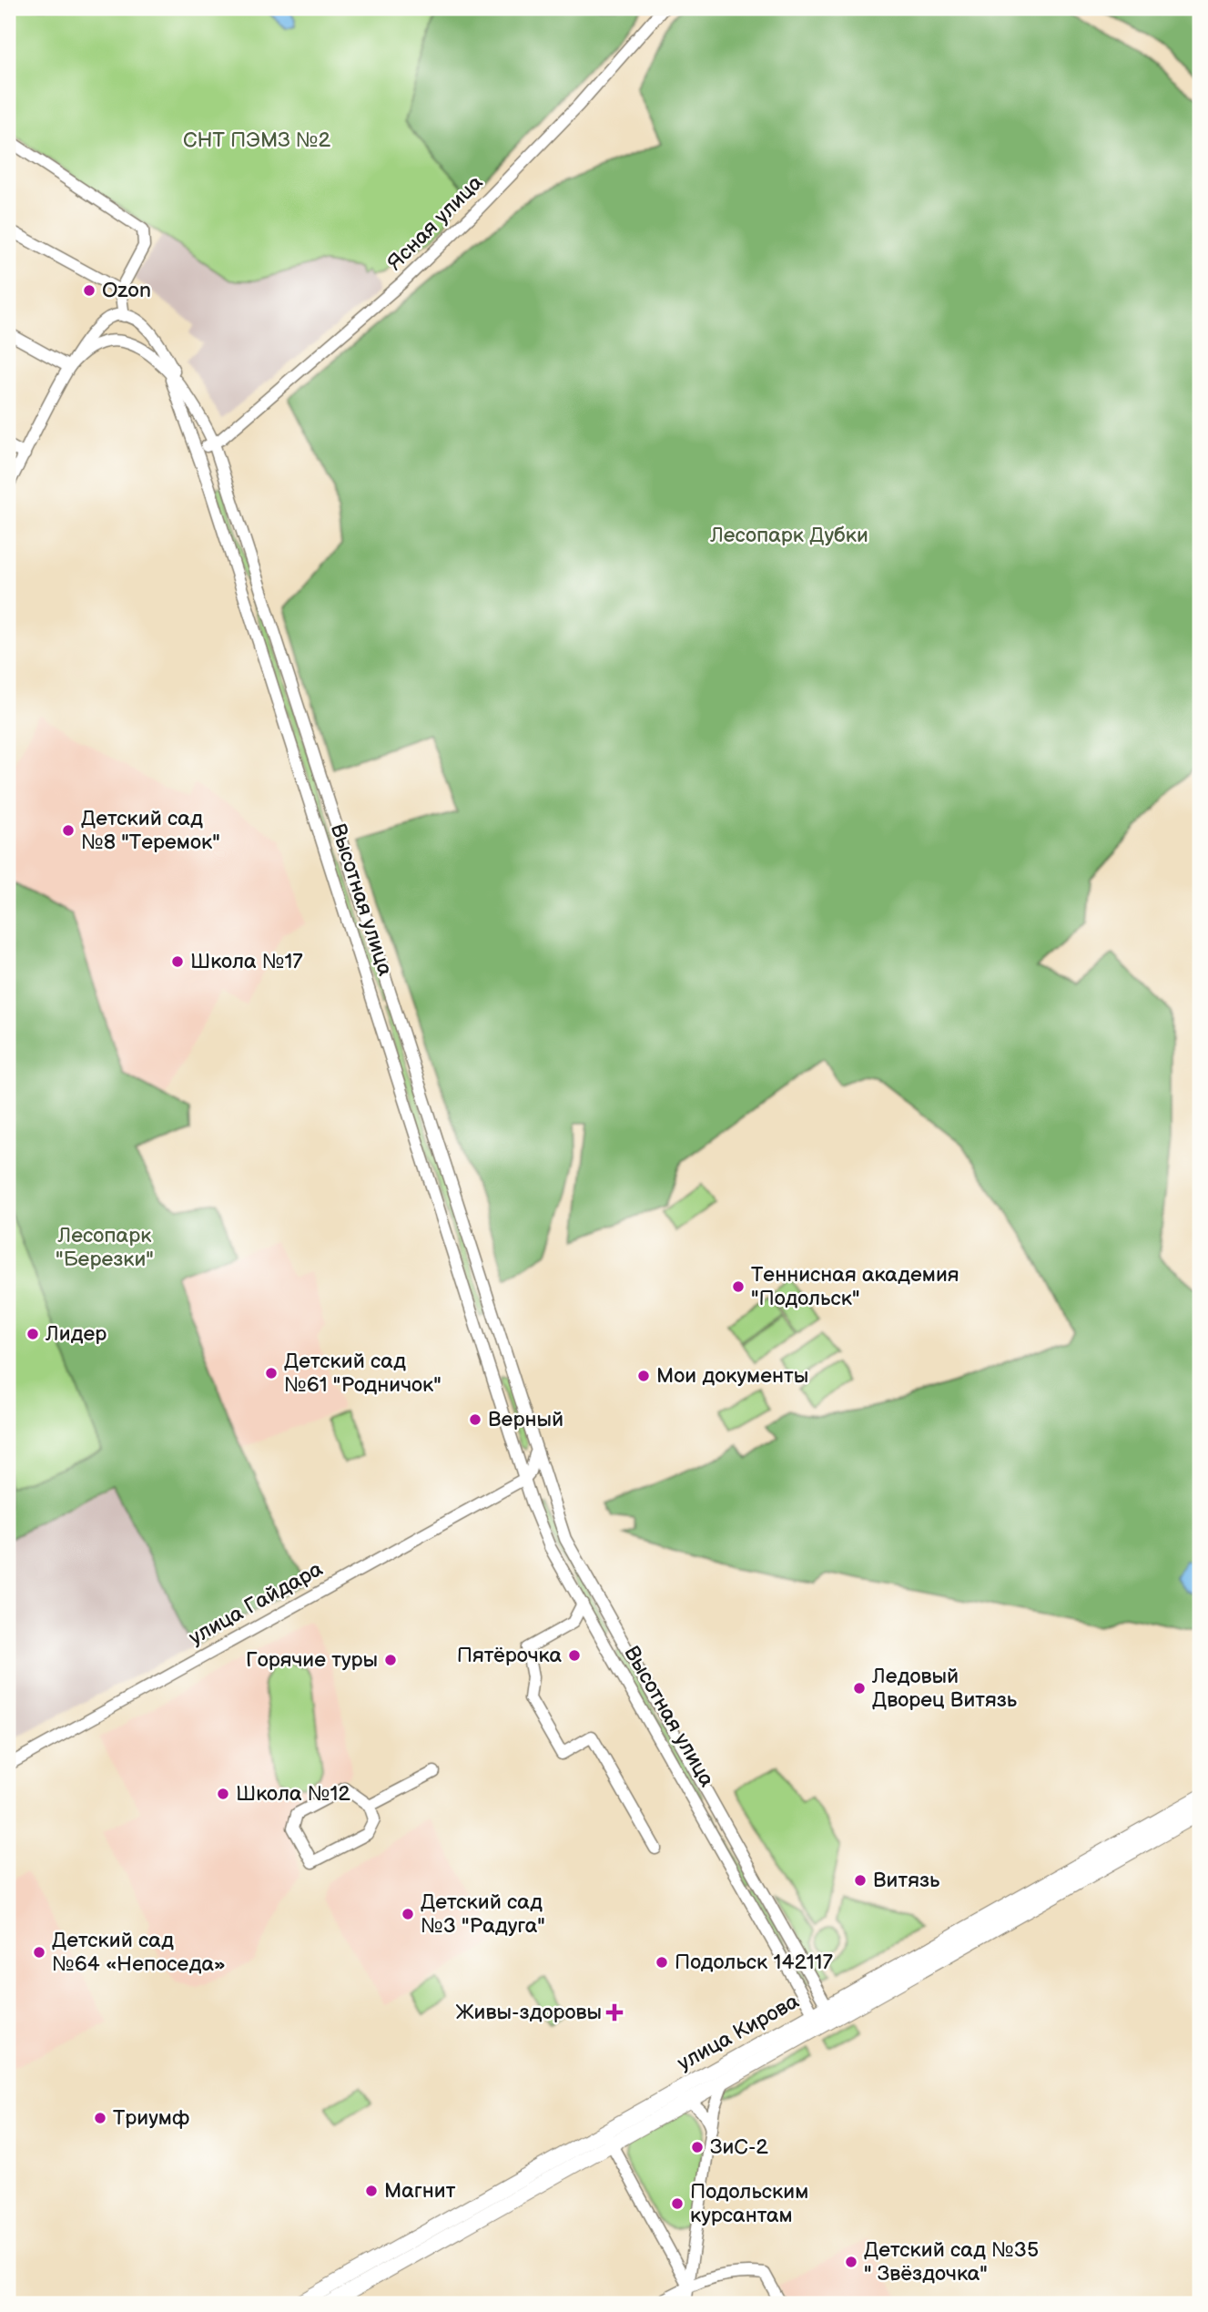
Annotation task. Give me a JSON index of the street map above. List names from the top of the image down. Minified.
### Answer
{"streets":{"main road":["улица Кирова"],"street":["Ясная улица","Высотная улица","улица Гайдара"]},"crossings":[["Ясная улица","Высотная улица"],["Высотная улица","улица Гайдара"],["Высотная улица","улица Кирова"]],"parks":["СНТ ПЭМЗ №2","Лесопарк Дубки","Лесопарк \"Березки\""],"places":{"other":["Ozon","Детский сад №8 \"Теремок\"","Школа №17","Теннисная академия \"Подольск\"","Лидер","Детский сад №61 \"Родничок\"","Мои документы","Верный","Пятёрочка","Горячие туры","Ледовый Дворец Витязь","Школа №12","Витязь","Детский сад №3 \"Радуга\"","Детский сад №64 «Непоседа»","Подольск 142117","Триумф","ЗиС-2","Магнит","Подольским курсантам","Детский сад №35 \" Звёздочка\""],"health":["Живы-здоровы"]}}
